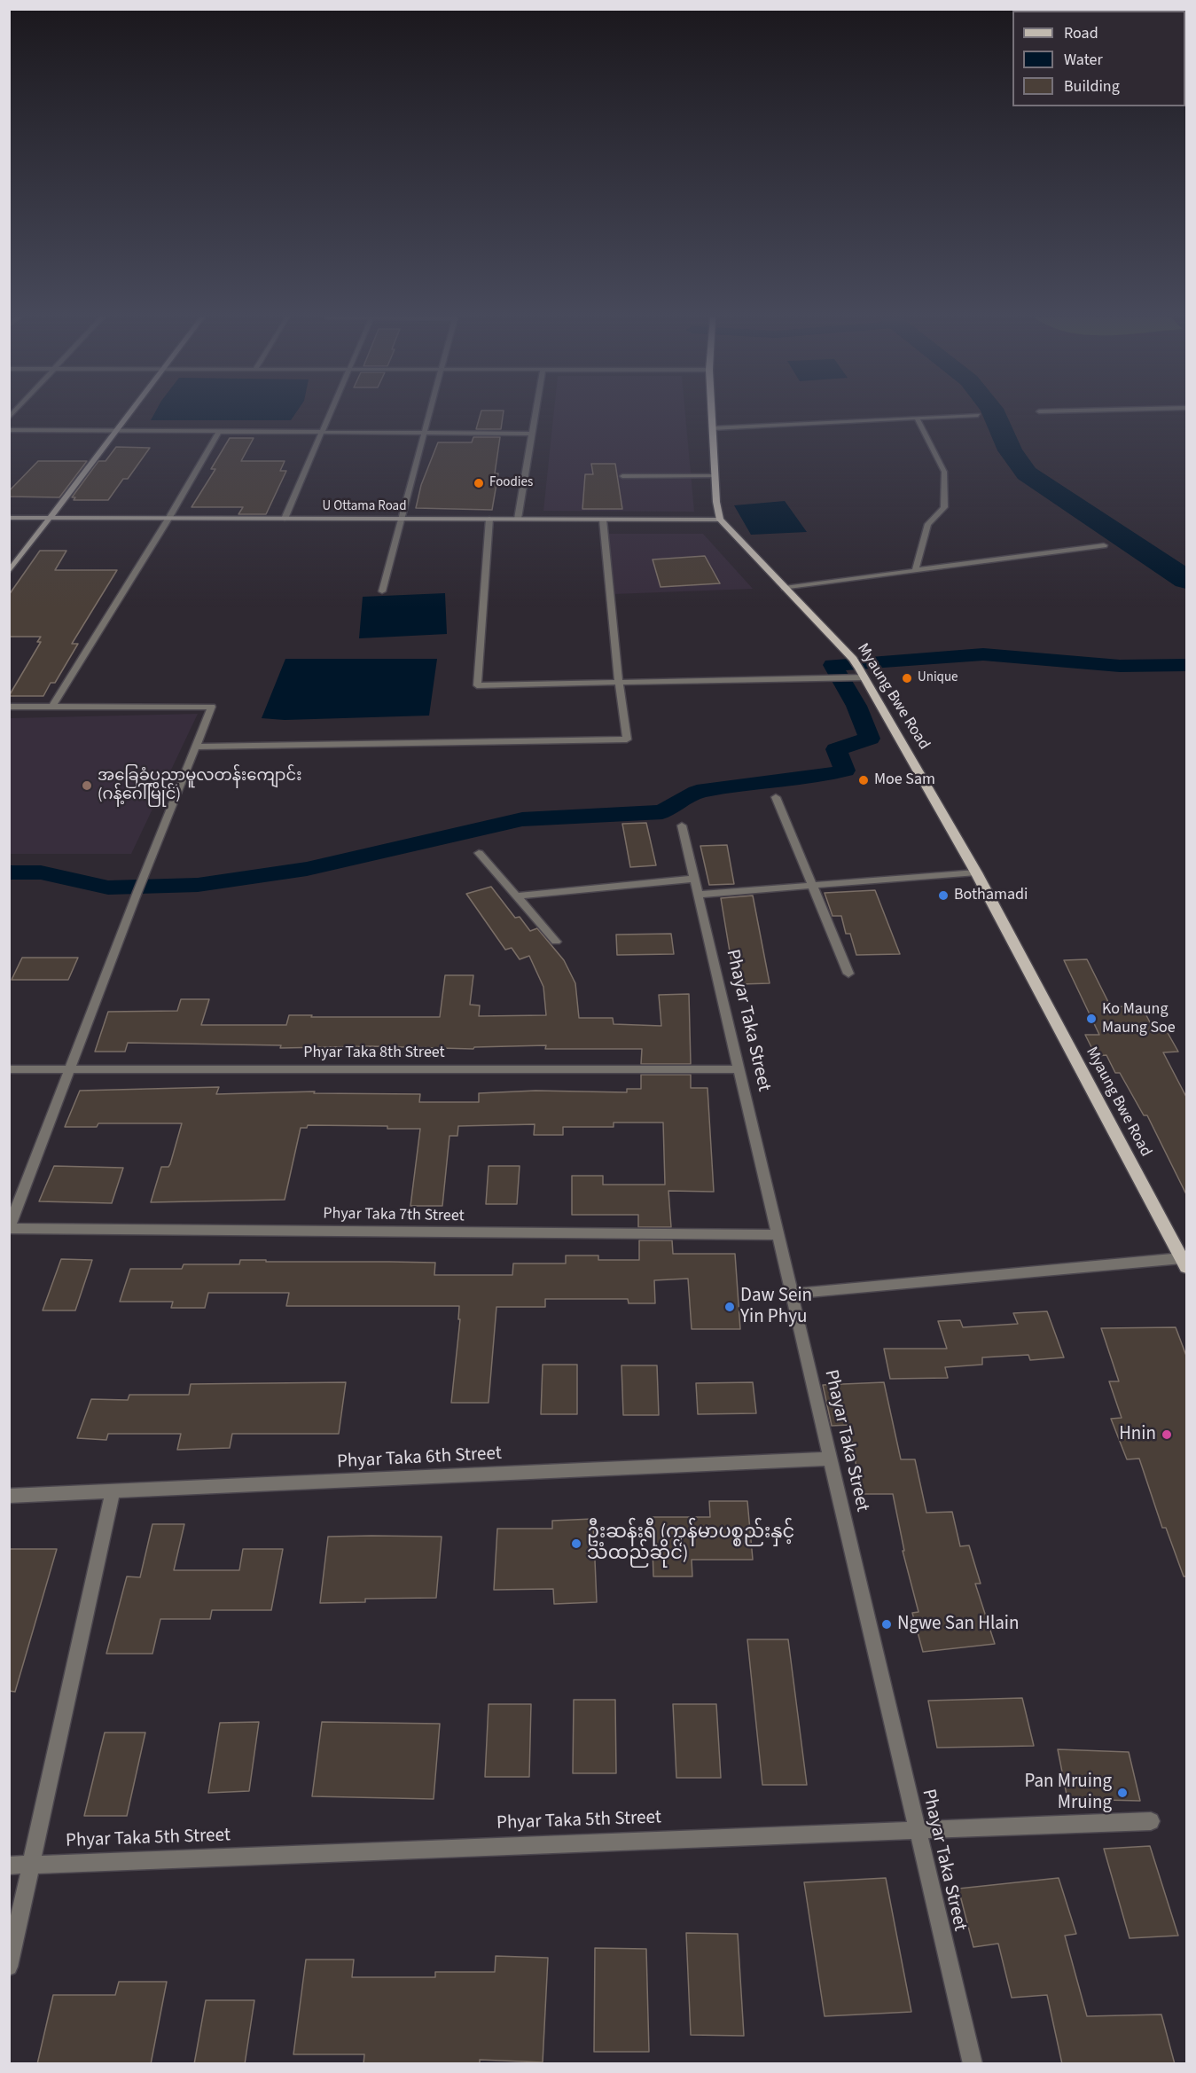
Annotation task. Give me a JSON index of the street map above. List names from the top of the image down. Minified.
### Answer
{"streets":{"main road":["Myaung Bwe Road"],"street":["U Ottama Road","Phayar Taka Street","Phyar Taka 8th Street","Phyar Taka 7th Street","Phyar Taka 6th Street","Phyar Taka 5th Street"]},"crossings":[["U Ottama Road","Myaung Bwe Road"],["Phayar Taka Street","Phyar Taka 8th Street"],["Phayar Taka Street","Phyar Taka 7th Street"],["Phayar Taka Street","Phyar Taka 6th Street"],["Phayar Taka Street","Phyar Taka 5th Street"]],"places":["Foodies","Unique","Moe Sam","အခြေခံပညာမူလတန်းကျောင်း (ဂန့်ဂေါ်မြိုင်)","Bothamadi","Ko Maung Maung Soe","Daw Sein Yin Phyu","Hnin","ဦးဆန်းရီ (ကုန်မာပစ္စည်းနှင့် သံထည်ဆိုင်)","Ngwe San Hlain","Pan Mruing Mruing"],"legend":["Road","Water","Building"]}
